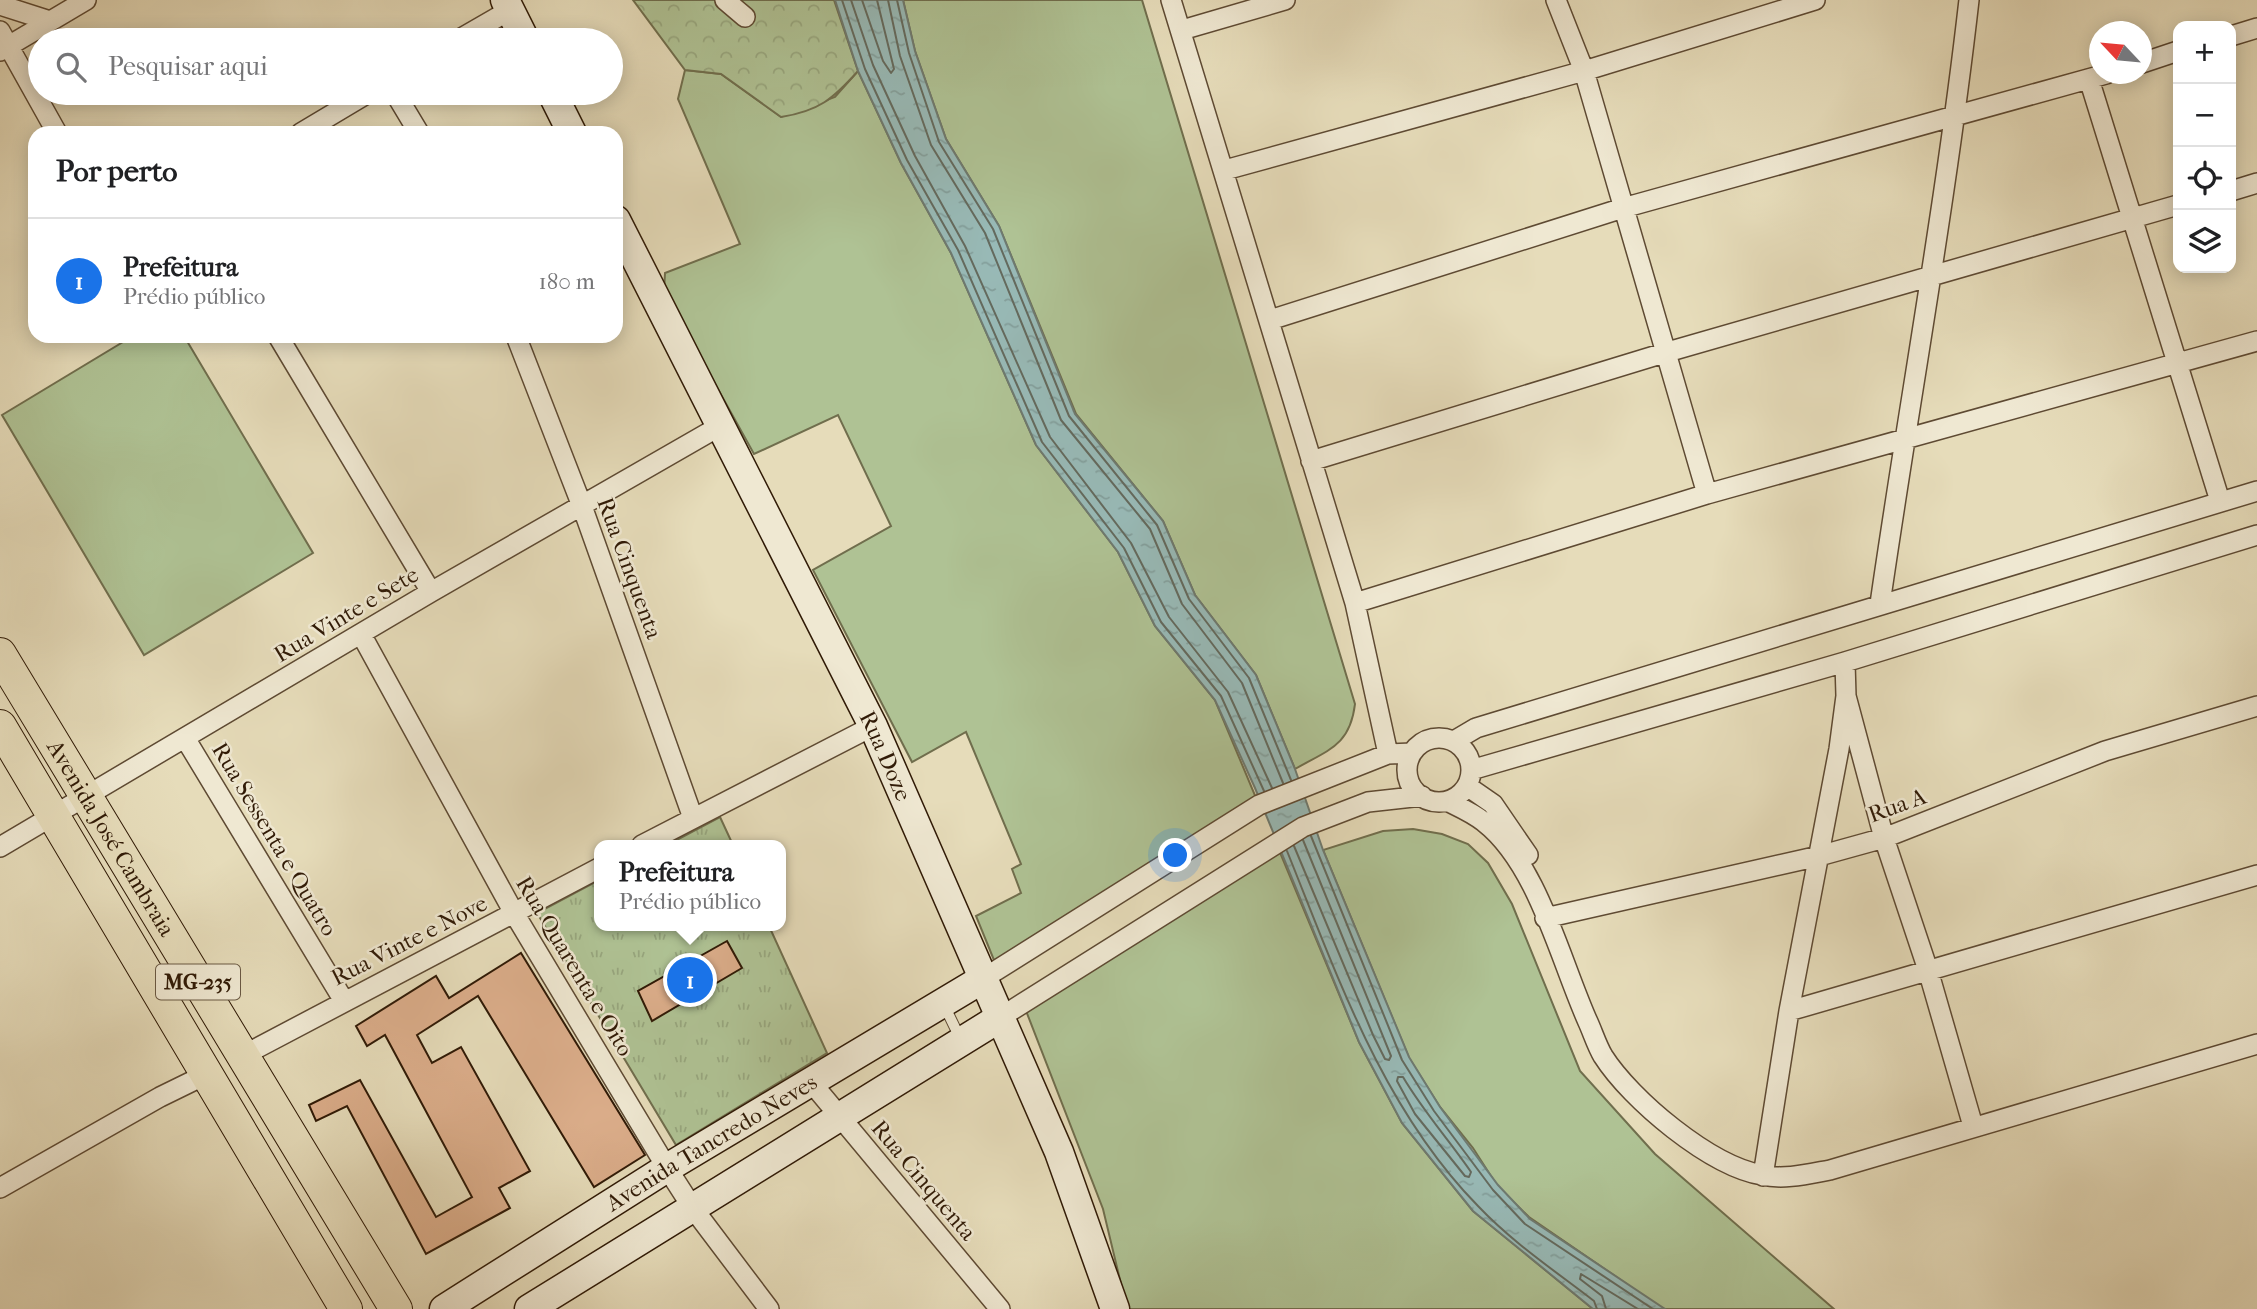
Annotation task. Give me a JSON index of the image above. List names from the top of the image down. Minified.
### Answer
{"streets":{"main road":["Avenida José Cambraia","MG-235"],"street":["Rua Cinquenta","Rua Vinte e Sete","Rua Doze","Rua A","Rua Sessenta e Quatro","Rua Vinte e Nove","Rua Quarenta e Oito","Avenida Tancredo Neves"]},"crossings":[["Rua Cinquenta","Rua Vinte e Sete"],["Rua Cinquenta","Avenida Tancredo Neves"],["Rua Vinte e Sete","Rua Doze"],["Rua Vinte e Sete","Avenida José Cambraia"],["Rua Vinte e Sete","Rua Sessenta e Quatro"],["Rua Vinte e Sete","Rua Quarenta e Oito"],["Rua Doze","Avenida Tancredo Neves"],["Avenida José Cambraia","Rua Vinte e Nove"],["Rua Sessenta e Quatro","Rua Vinte e Nove"],["Rua Vinte e Nove","Rua Quarenta e Oito"],["Rua Quarenta e Oito","Avenida Tancredo Neves"]],"north":"top left","page":{"map_buttons":["+","−"],"search":"Pesquisar aqui","heading":"Por perto","list":[{"mark":"1","name":"Prefeitura","note":"Prédio público","value":"180 m"}],"popup":["Prefeitura","Prédio público"],"pins":"1"}}
